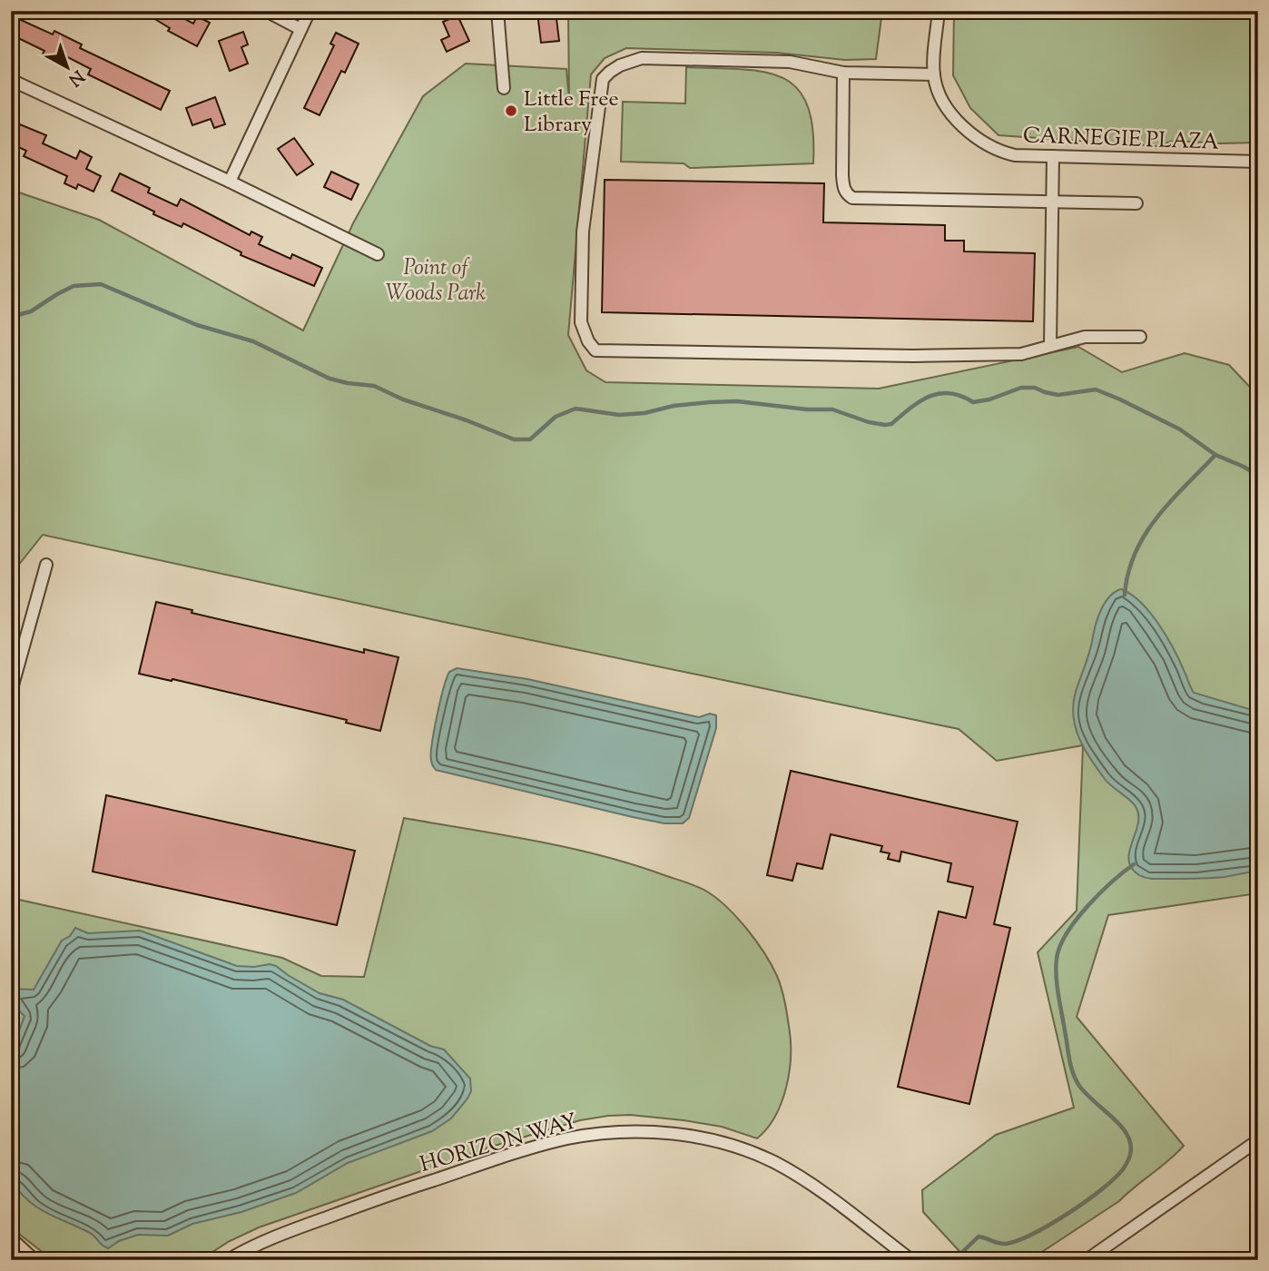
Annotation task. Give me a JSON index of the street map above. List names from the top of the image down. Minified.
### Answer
{"streets":{"street":["CARNEGIE PLAZA","HORIZON WAY"]},"parks":["Point of Woods Park"],"places":["Little Free Library"],"north":"bottom right"}
